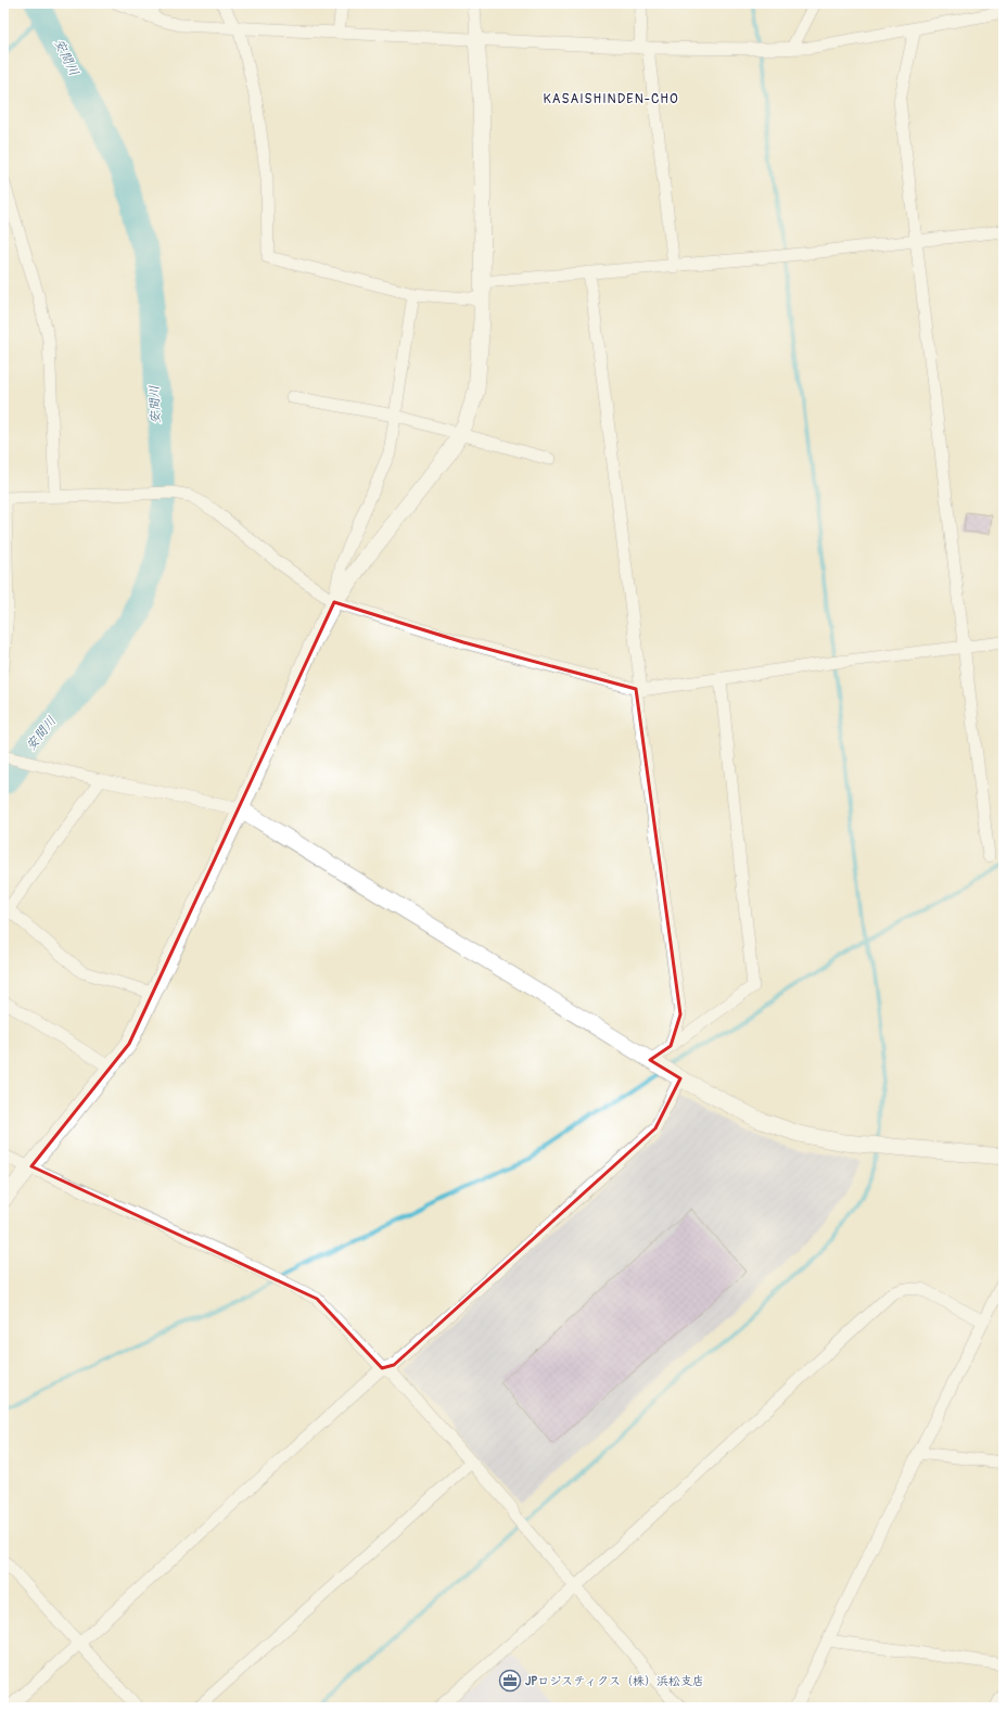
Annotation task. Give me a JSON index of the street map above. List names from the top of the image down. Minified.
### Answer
{"districts":["KASAISHINDEN-CHO"],"water":["安間川"],"places":{"office":["JPロジスティクス（株）浜松支店"]}}
